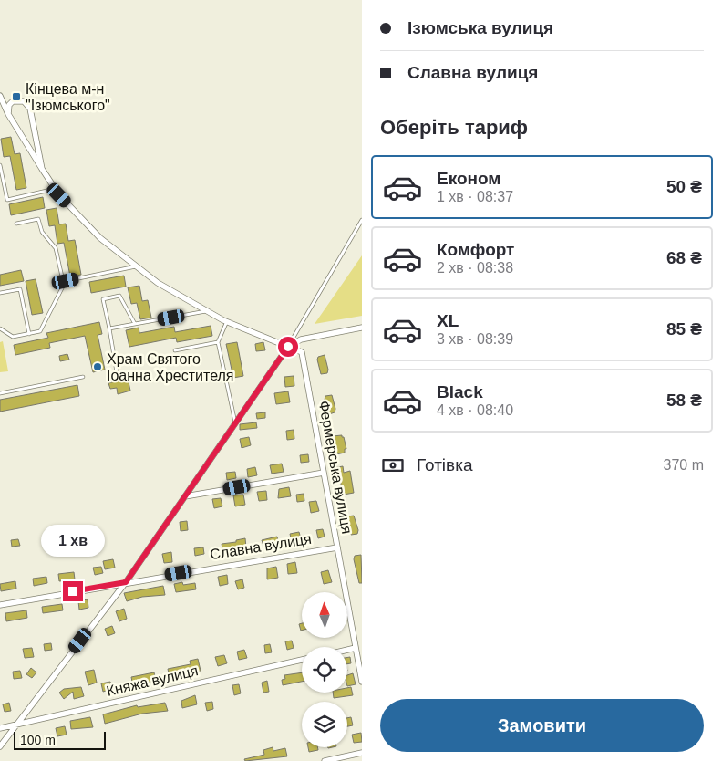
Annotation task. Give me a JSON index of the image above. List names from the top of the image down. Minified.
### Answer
{"streets":{"street":["Фермерська вулиця","Славна вулиця","Княжа вулиця"]},"crossings":[["Фермерська вулиця","Славна вулиця"]],"places":{"transit":["Кінцева м-н \"Ізюмського\""],"other":["Храм Святого Іоанна Хрестителя"]},"scale_bar":"100 m","north":"top","page":{"banner":["Ізюмська вулиця","Славна вулиця"],"heading":"Оберіть тариф","list":[{"name":"Економ","note":"1 хв · 08:37","value":"50 ₴"},{"name":"Комфорт","note":"2 хв · 08:38","value":"68 ₴"},{"name":"XL","note":"3 хв · 08:39","value":"85 ₴"},{"name":"Black","note":"4 хв · 08:40","value":"58 ₴"}],"pay":["Готівка","370 m"],"bubble":"1 хв","buttons":"Замовити","scale":"100 m"}}
